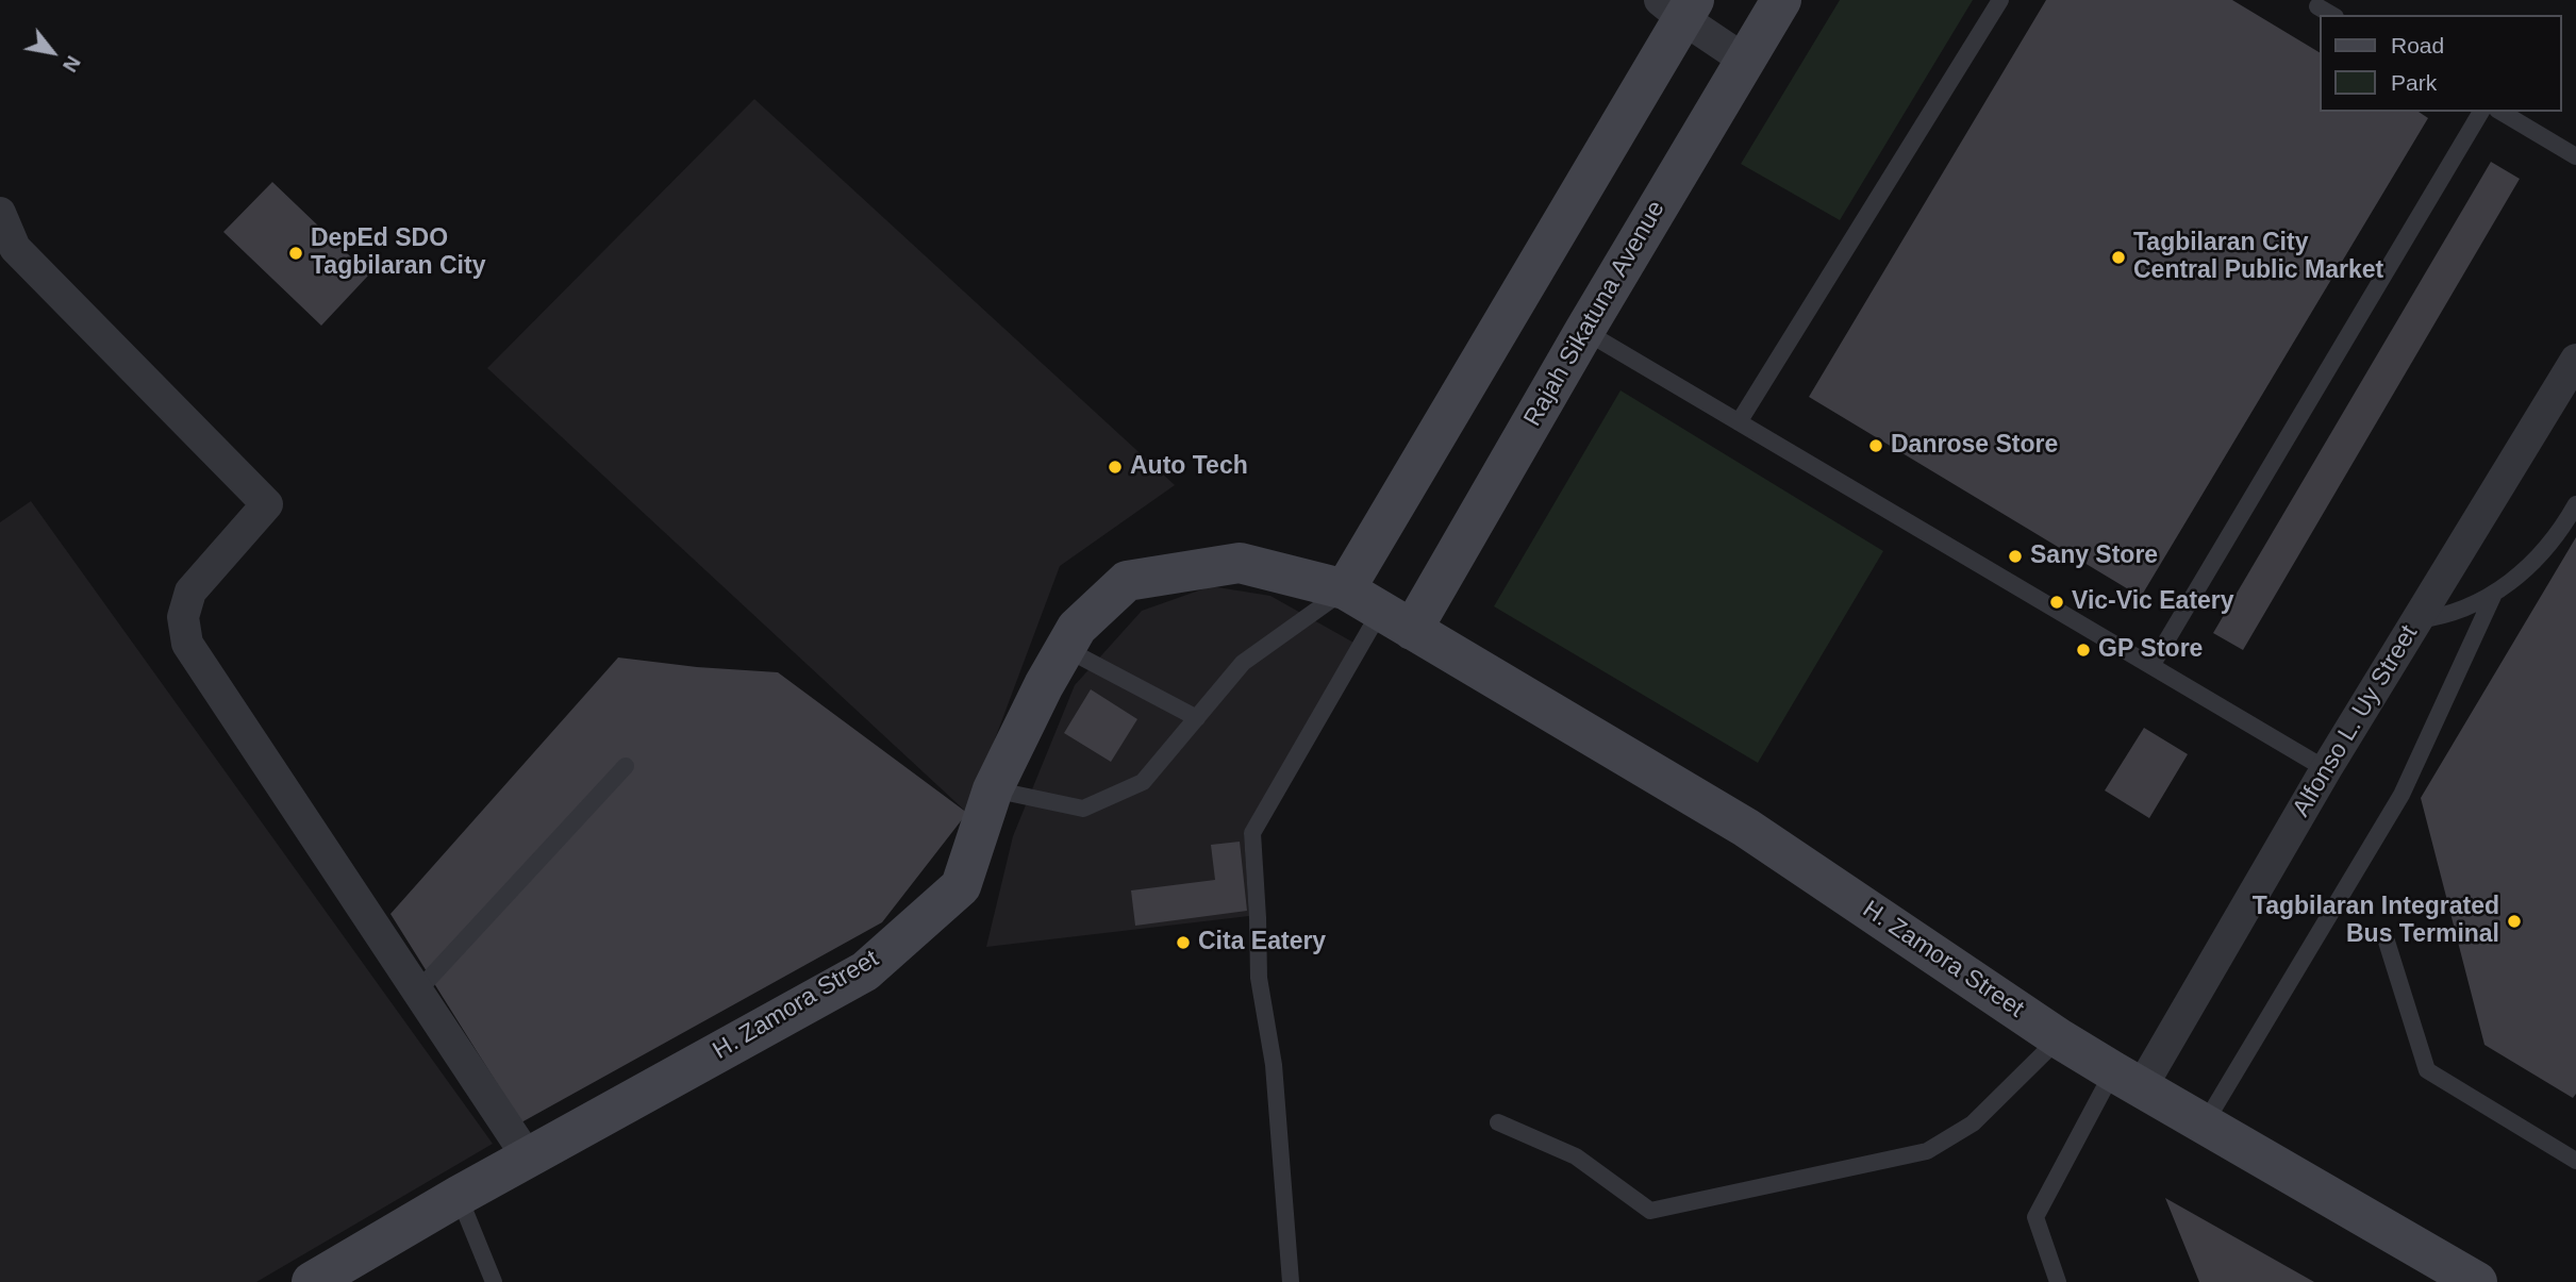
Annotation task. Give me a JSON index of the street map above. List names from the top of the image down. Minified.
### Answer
{"streets":{"main road":["Rajah Sikatuna Avenue","H. Zamora Street"],"street":["Alfonso L. Uy Street"]},"crossings":[["Rajah Sikatuna Avenue","H. Zamora Street"],["Alfonso L. Uy Street","H. Zamora Street"]],"places":["DepEd SDO Tagbilaran City","Tagbilaran City Central Public Market","Danrose Store","Auto Tech","Sany Store","Vic-Vic Eatery","GP Store","Tagbilaran Integrated Bus Terminal","Cita Eatery"],"legend":["Road","Park"],"north":"bottom right"}
